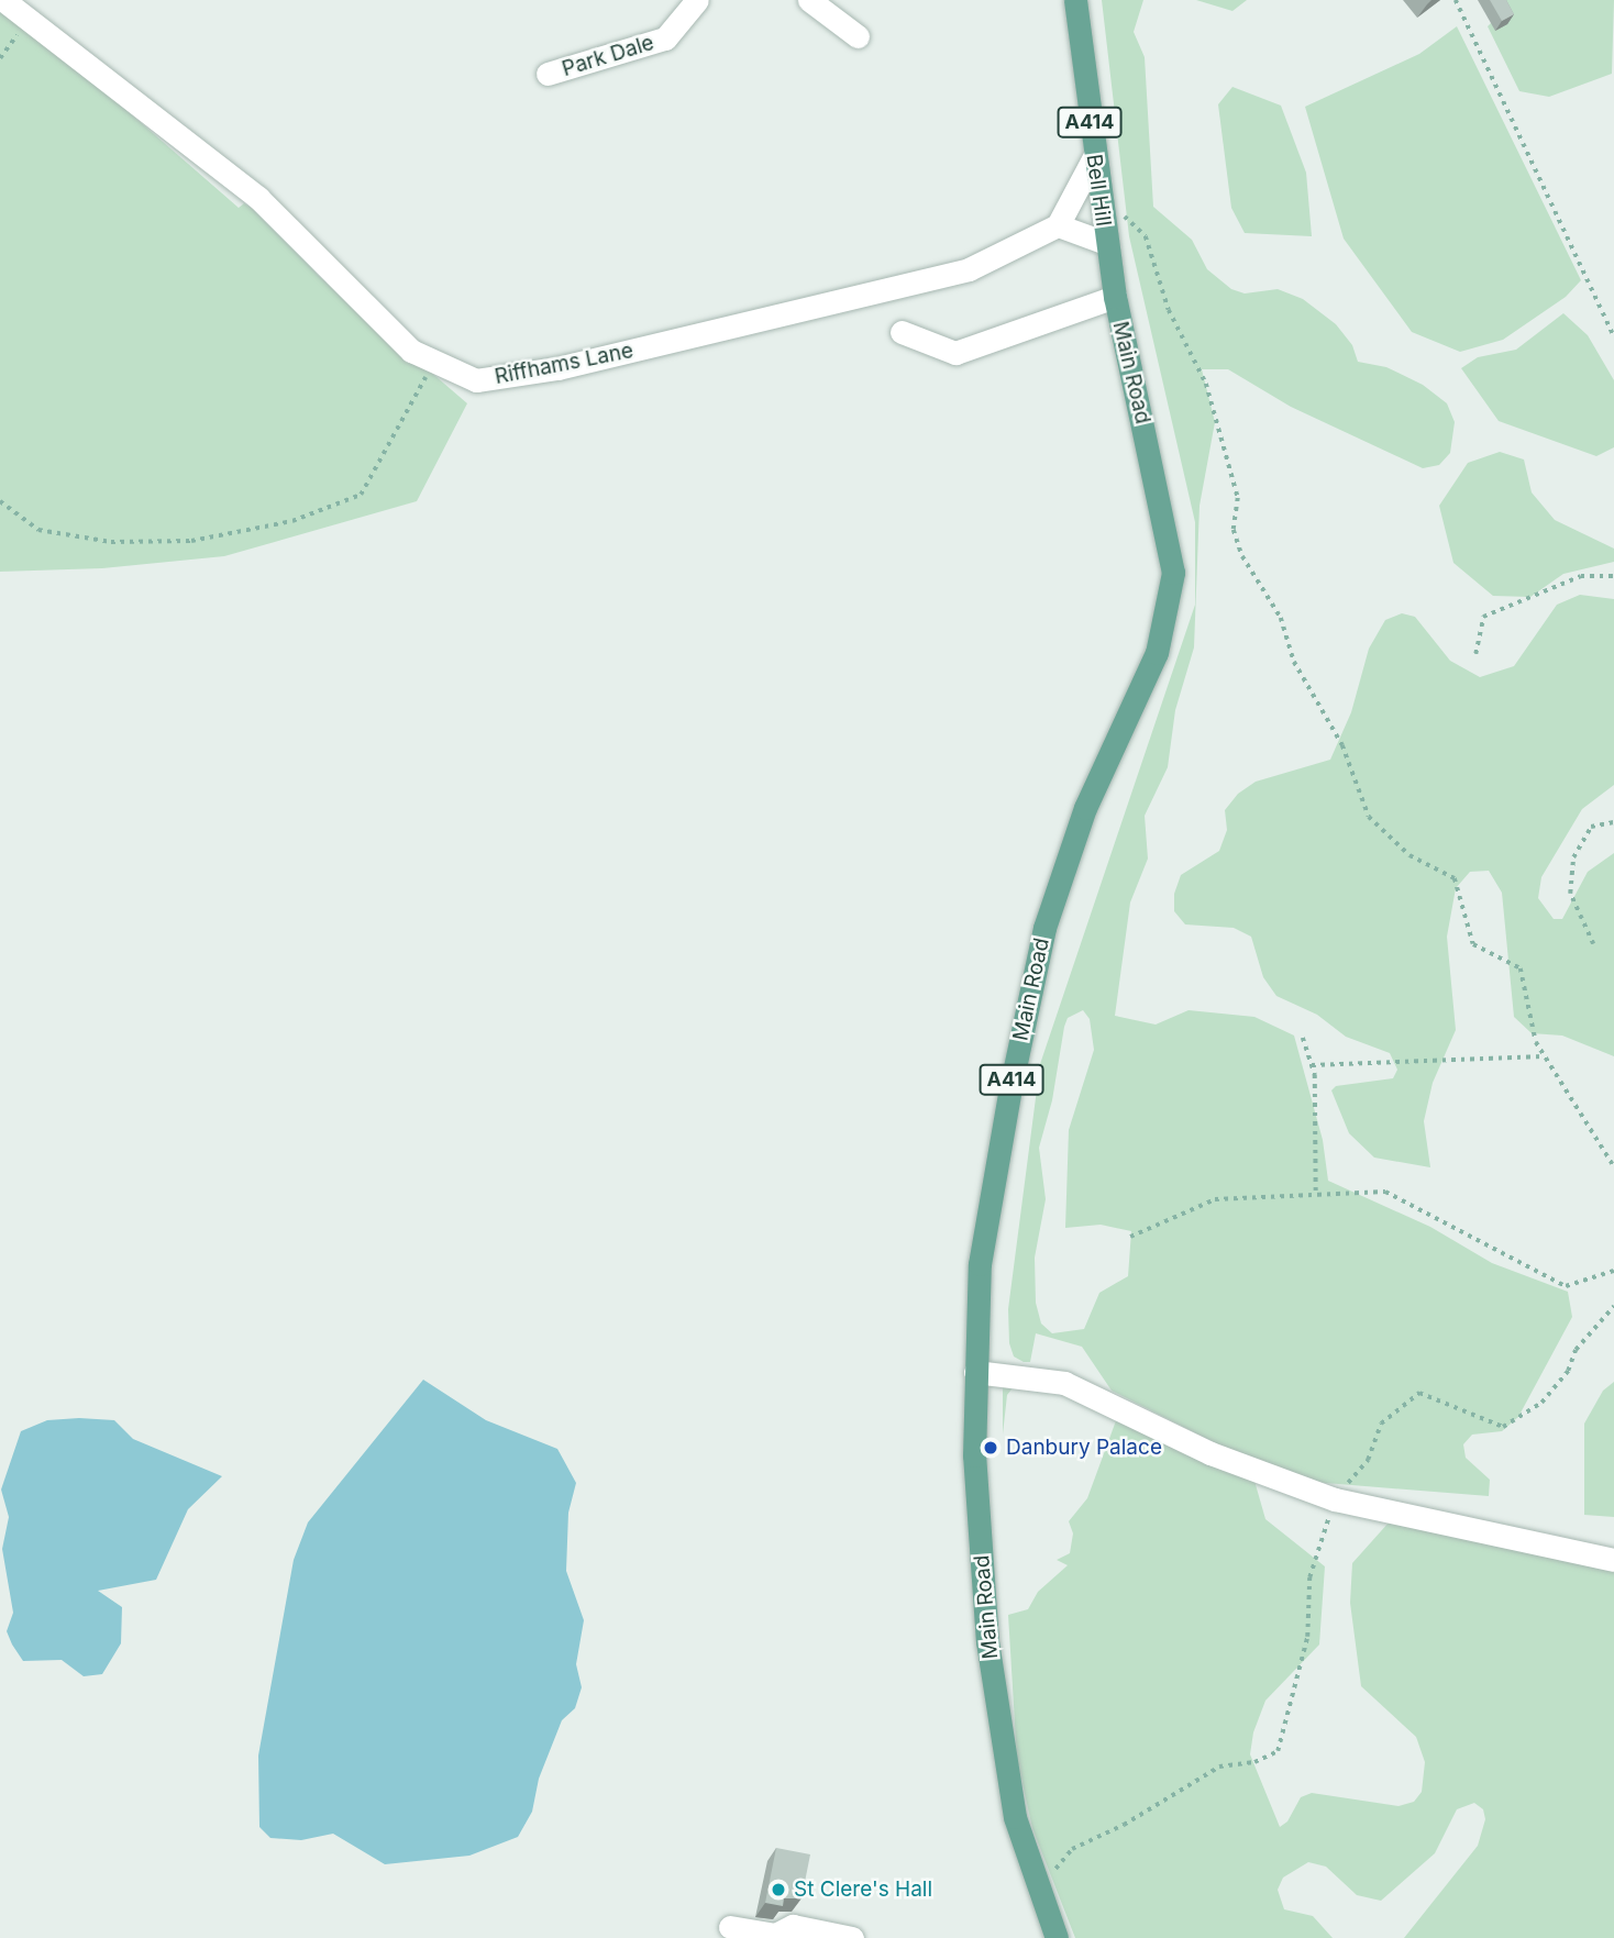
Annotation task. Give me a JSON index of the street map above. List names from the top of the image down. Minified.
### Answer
{"streets":{"main road":["A414","Bell Hill","Main Road"],"street":["Park Dale","Riffhams Lane"]},"crossings":[["Bell Hill","Main Road"]],"places":["Danbury Palace","St Clere's Hall"]}
